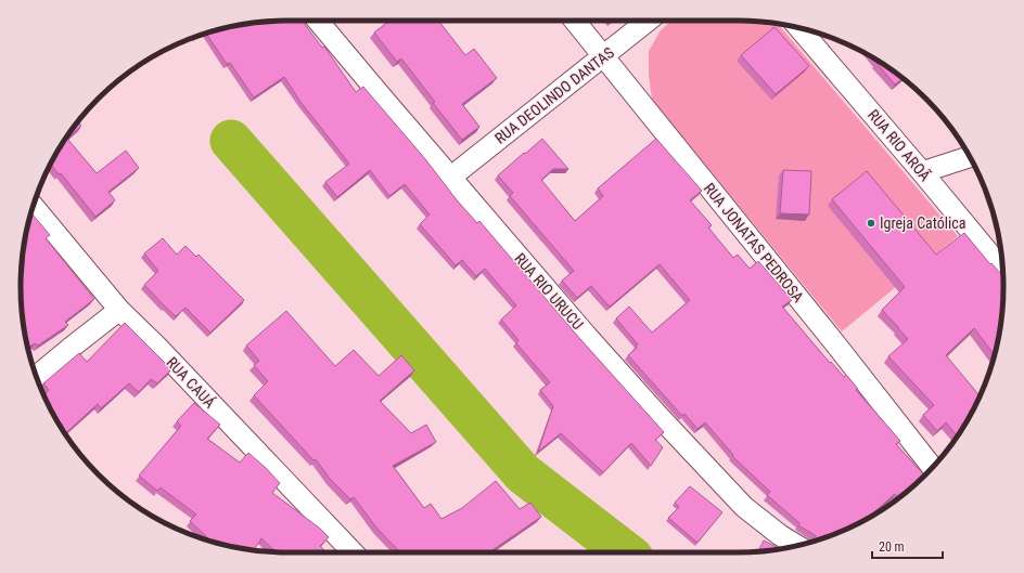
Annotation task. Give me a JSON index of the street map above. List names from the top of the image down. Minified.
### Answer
{"streets":{"street":["RUA DEOLINDO DANTAS","RUA RIO AROÃ","RUA JONATAS PEDROSA","RUA RIO URUCU","RUA CAUÁ"]},"crossings":[["RUA DEOLINDO DANTAS","RUA JONATAS PEDROSA"],["RUA DEOLINDO DANTAS","RUA RIO URUCU"]],"places":["Igreja Católica"],"scale_bar":"20 m"}
